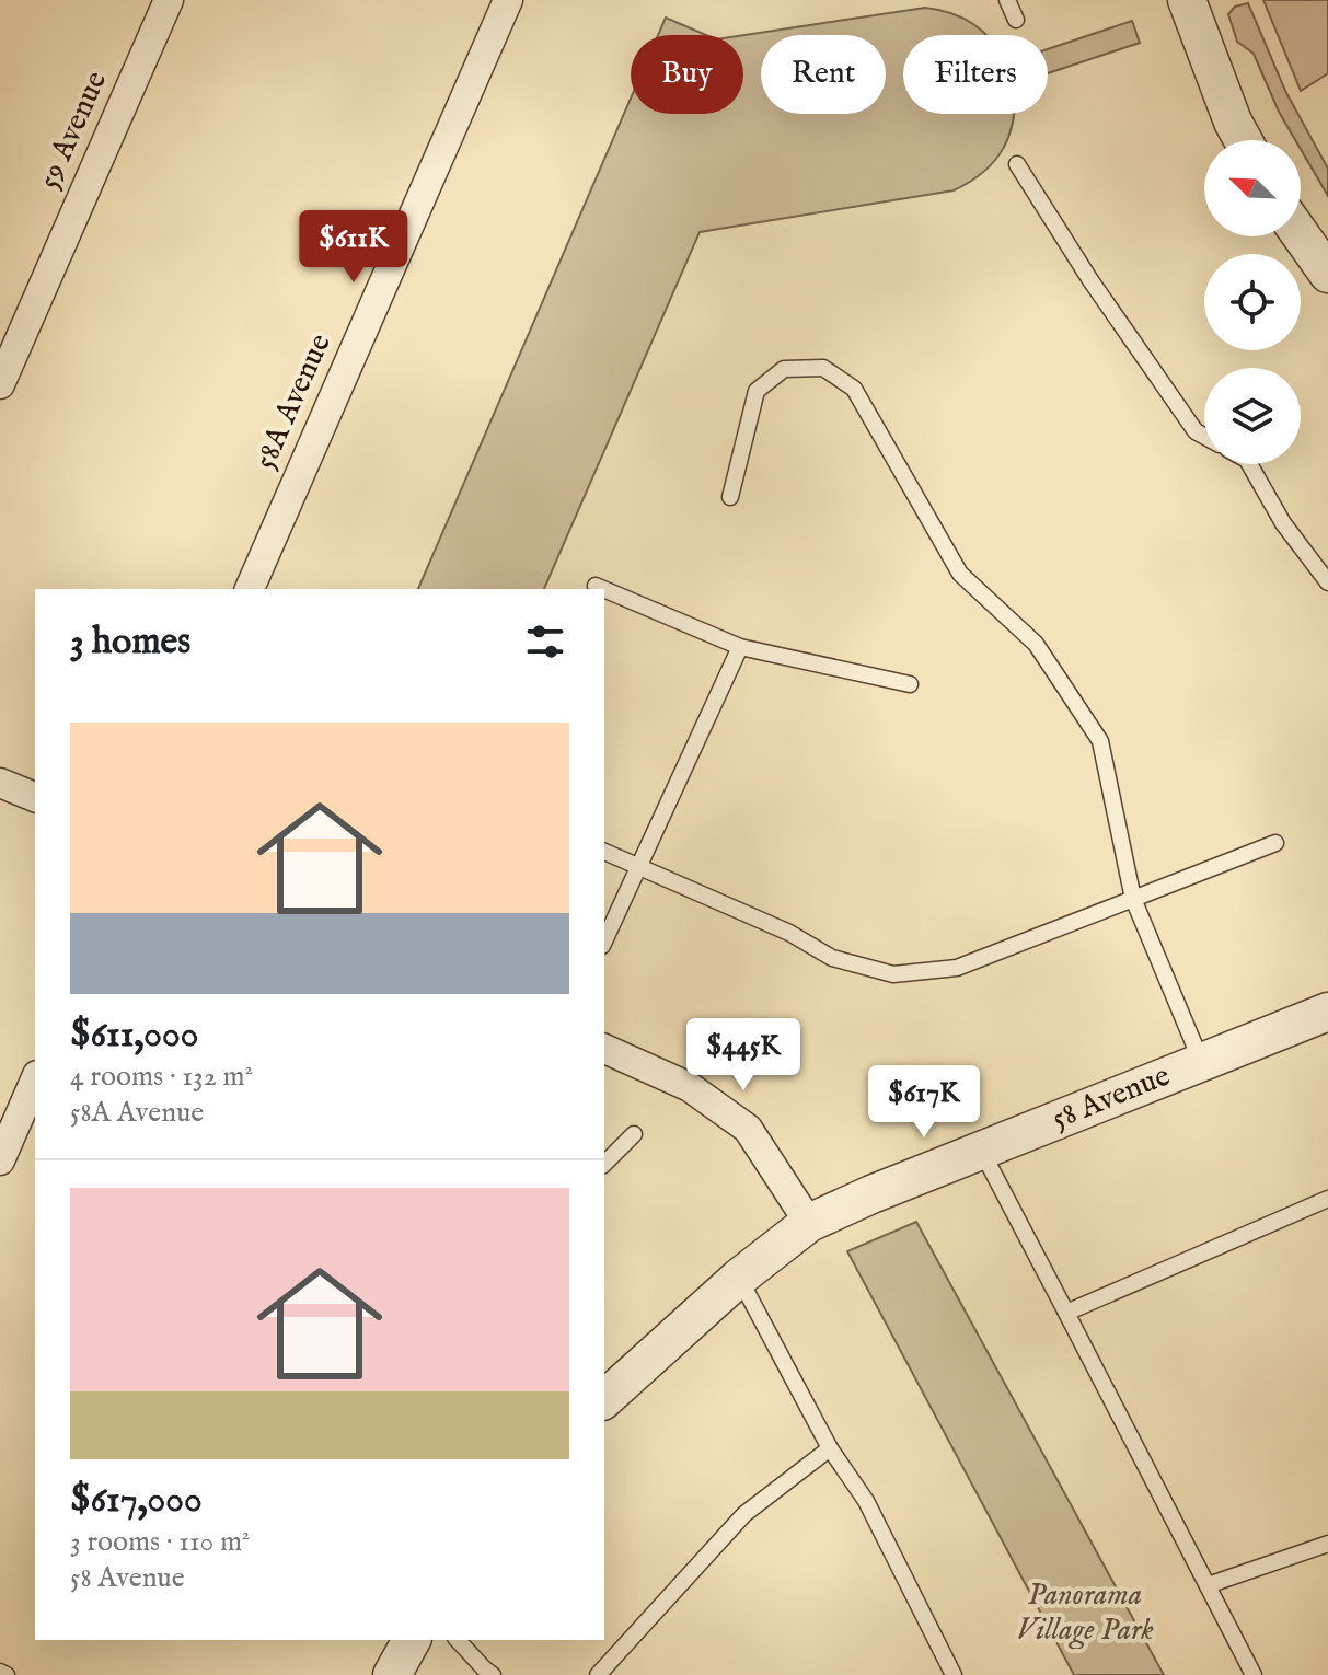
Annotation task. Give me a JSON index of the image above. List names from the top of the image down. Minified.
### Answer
{"streets":{"street":["59 Avenue","58A Avenue","58 Avenue"]},"parks":["Panorama Village Park"],"north":"top left","page":{"chip":["Buy","Rent","Filters"],"price":["$611K","$445K","$617K"],"heading":"3 homes","list":[{"name":"$611,000","note":"4 rooms · 132 m² · 58A Avenue"},{"name":"$617,000","note":"3 rooms · 110 m² · 58 Avenue"}]}}
